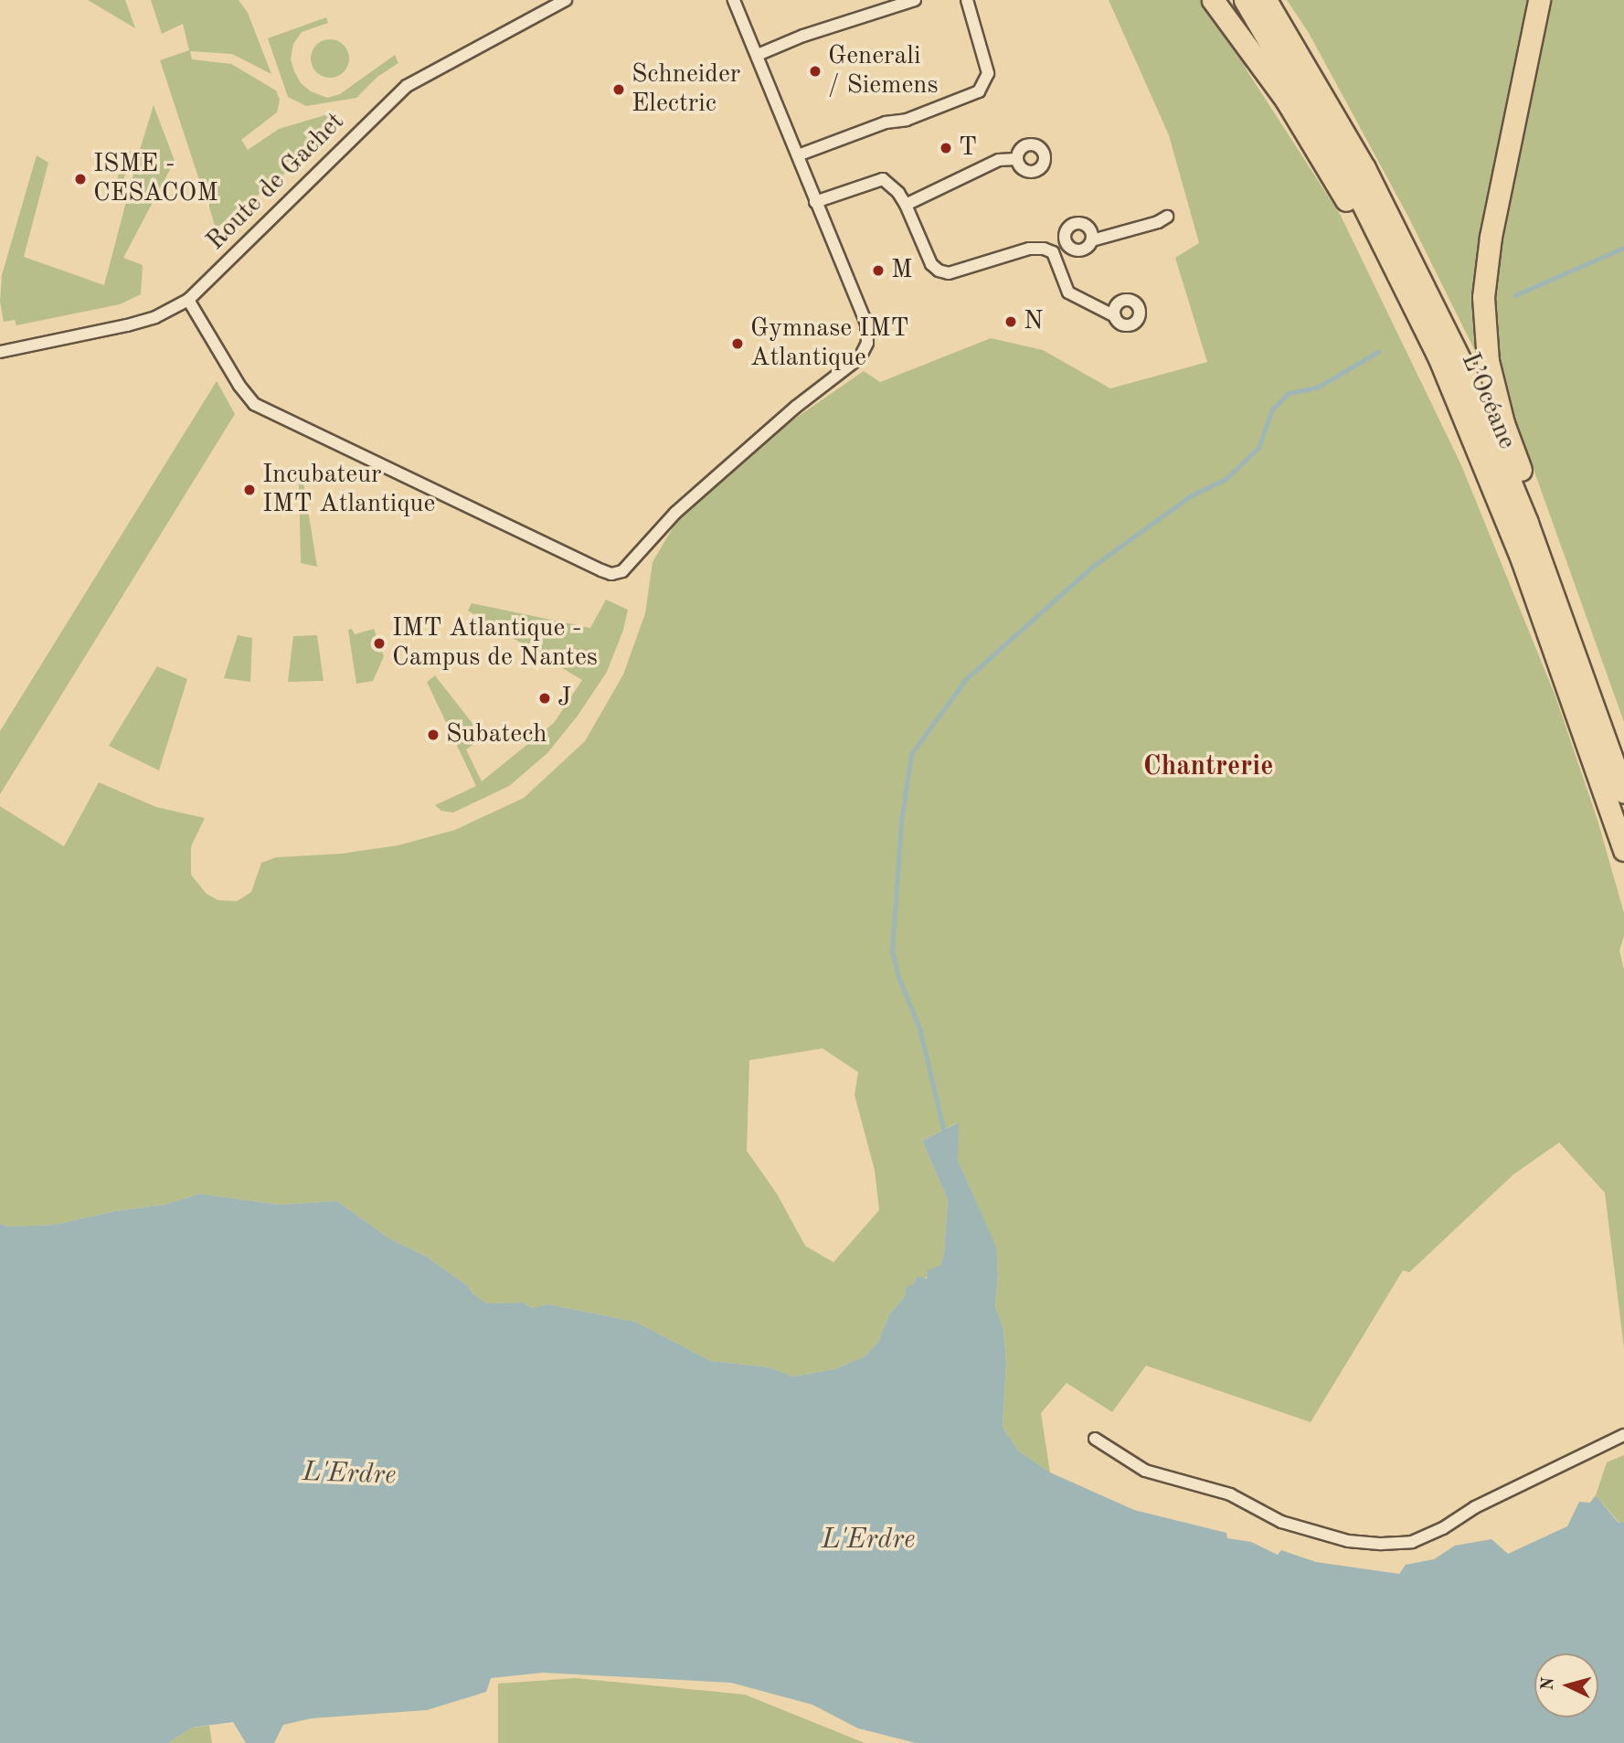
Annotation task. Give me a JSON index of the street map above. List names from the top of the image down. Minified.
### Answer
{"streets":{"highway":["L’Océane"],"street":["Route de Gachet"]},"districts":["Chantrerie"],"water":["L'Erdre"],"places":["Generali / Siemens","Schneider Electric","T","ISME - CESACOM","M","N","Gymnase IMT Atlantique","Incubateur IMT Atlantique","IMT Atlantique - Campus de Nantes","J","Subatech"],"north":"left"}
